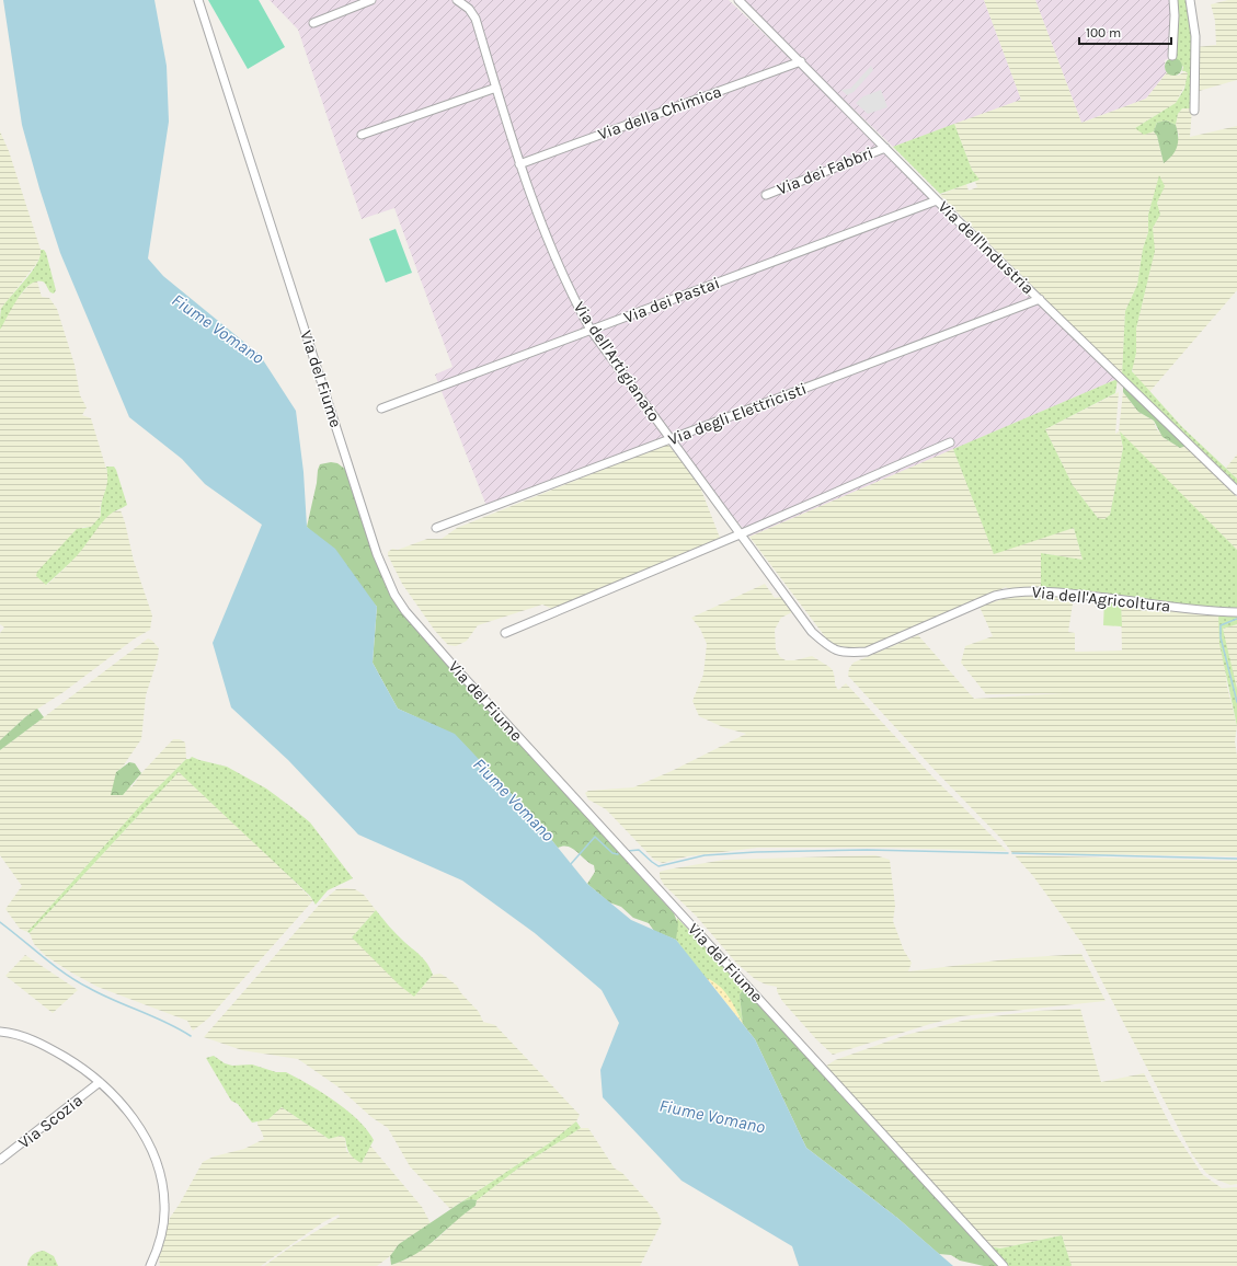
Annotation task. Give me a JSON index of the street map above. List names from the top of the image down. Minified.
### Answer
{"streets":{"street":["Via della Chimica","Via dei Fabbri","Via dell'Industria","Via dei Pastai","Via dell'Artigianato","Via del Fiume","Via degli Elettricisti","Via dell'Agricoltura","Via Scozia"]},"crossings":[["Via della Chimica","Via dell'Industria"],["Via della Chimica","Via dell'Artigianato"],["Via dei Fabbri","Via dell'Industria"],["Via dell'Industria","Via dei Pastai"],["Via dell'Industria","Via degli Elettricisti"],["Via dei Pastai","Via dell'Artigianato"],["Via dell'Artigianato","Via degli Elettricisti"],["Via dell'Artigianato","Via dell'Agricoltura"]],"water":["Fiume Vomano"],"scale_bar":"100 m"}
